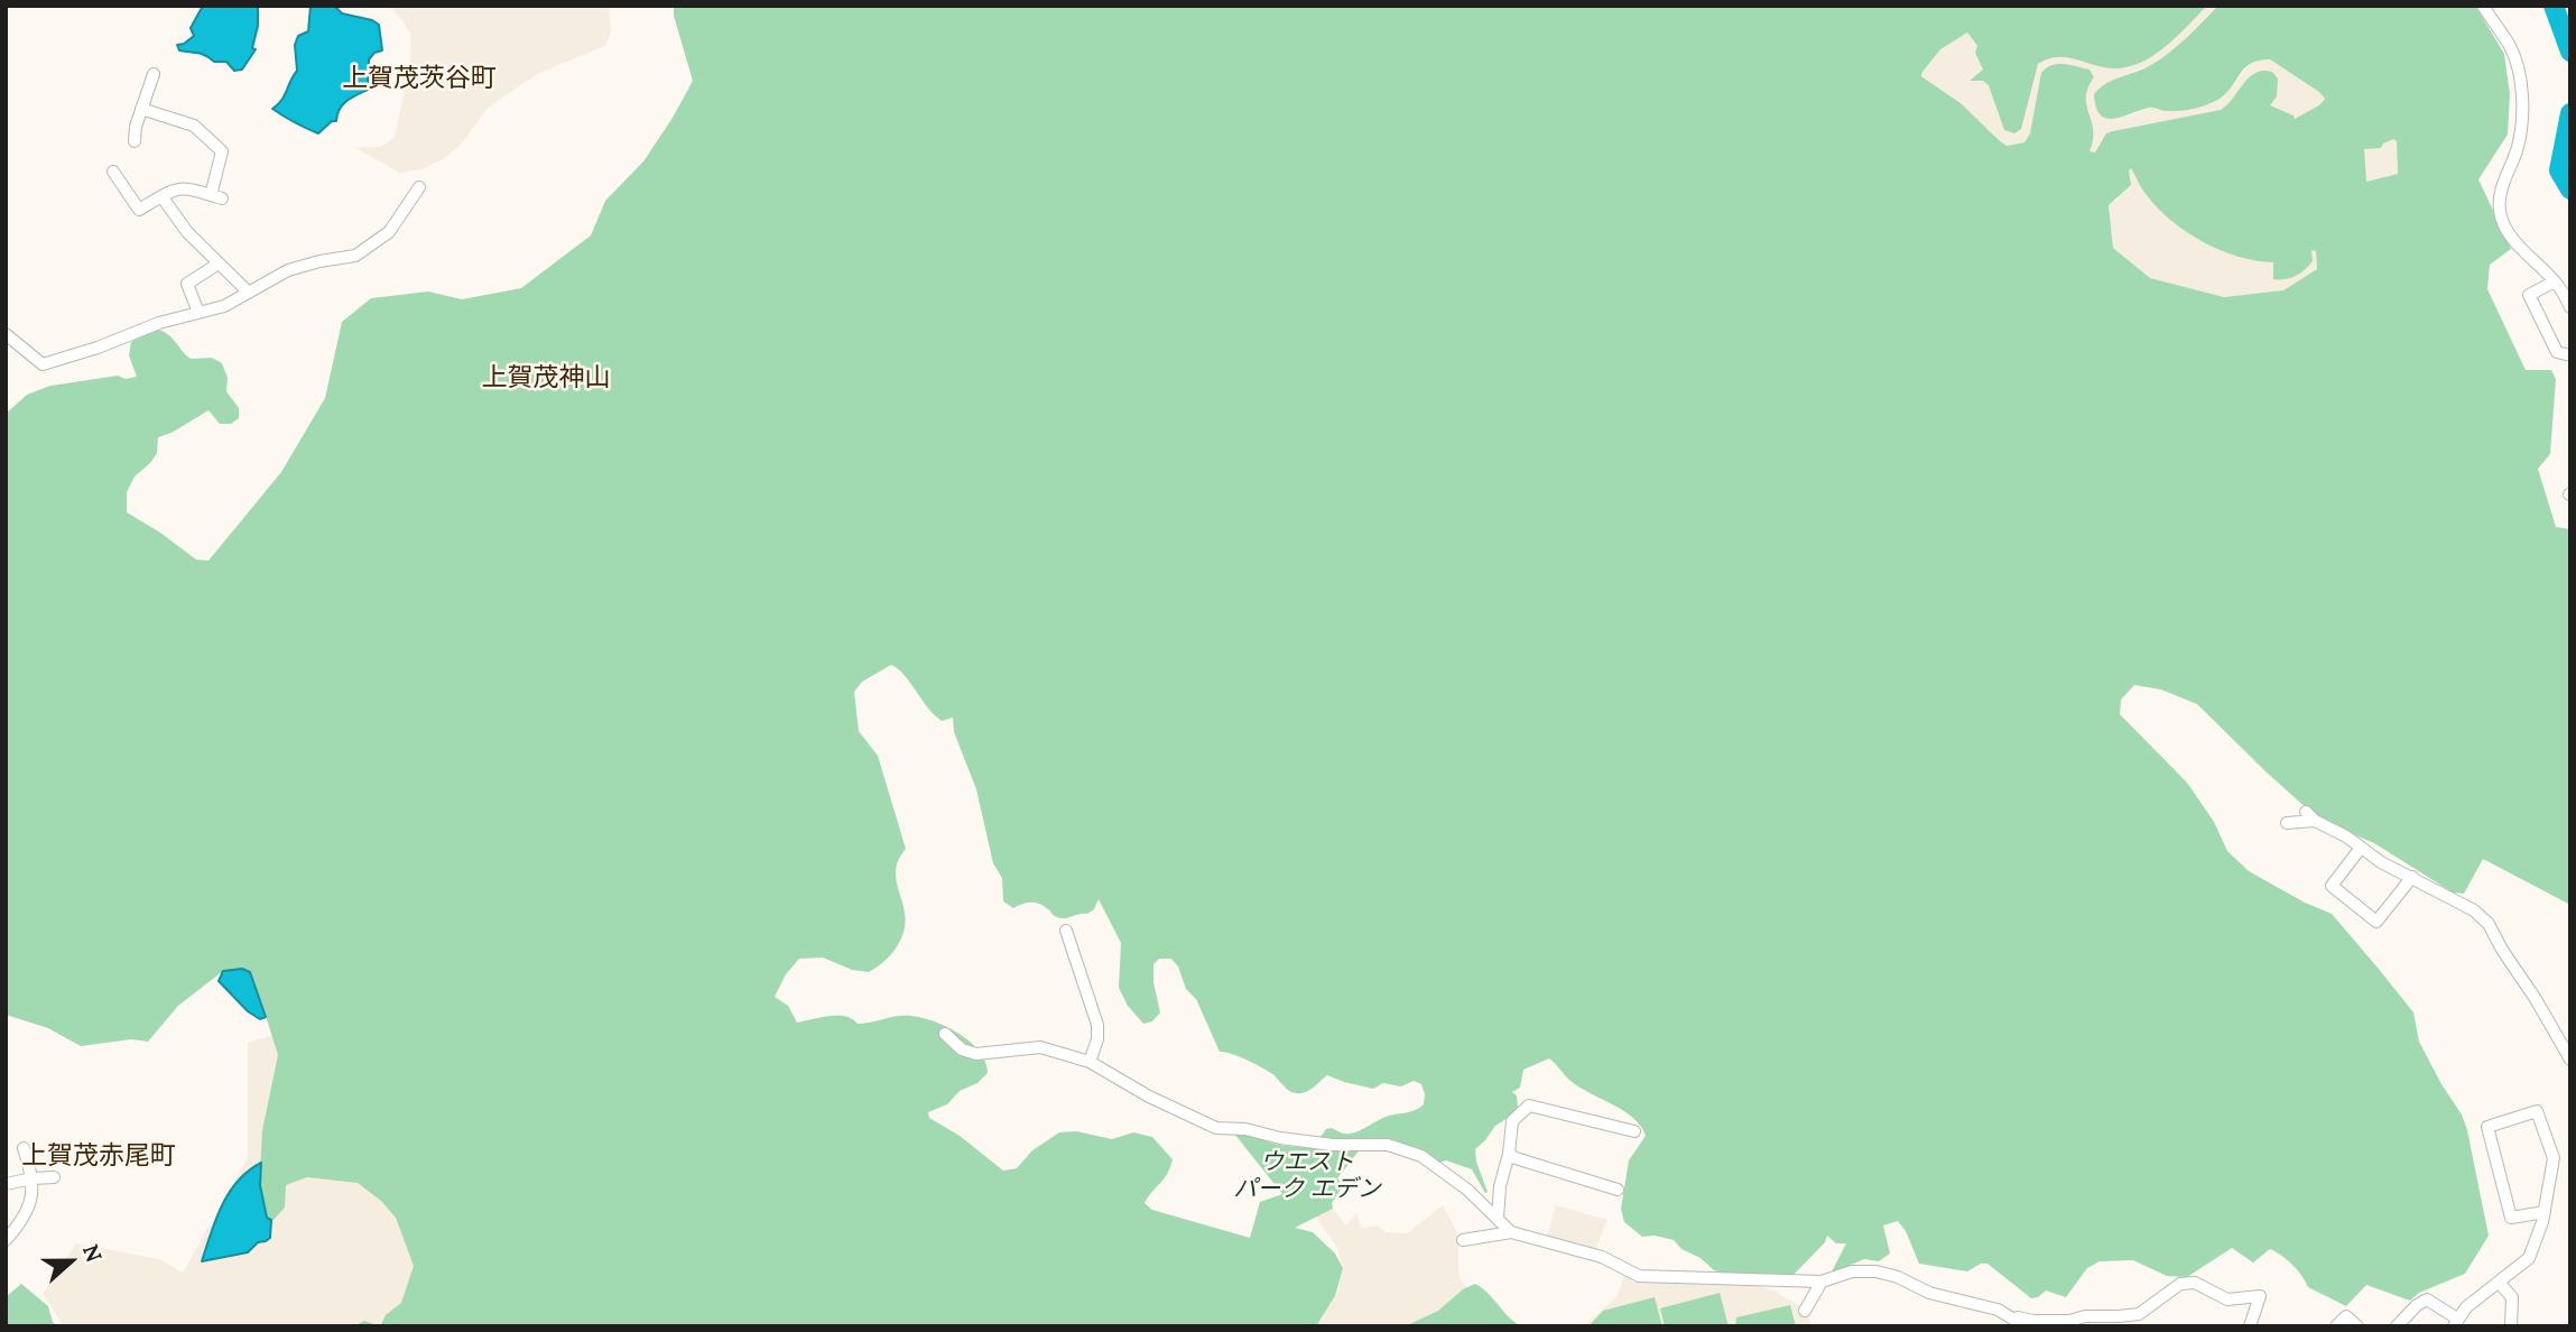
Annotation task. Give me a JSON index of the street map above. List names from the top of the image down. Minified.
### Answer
{"districts":["上賀茂茨谷町","上賀茂神山","上賀茂赤尾町"],"parks":["ウエスト パーク エデン"],"north":"right"}
